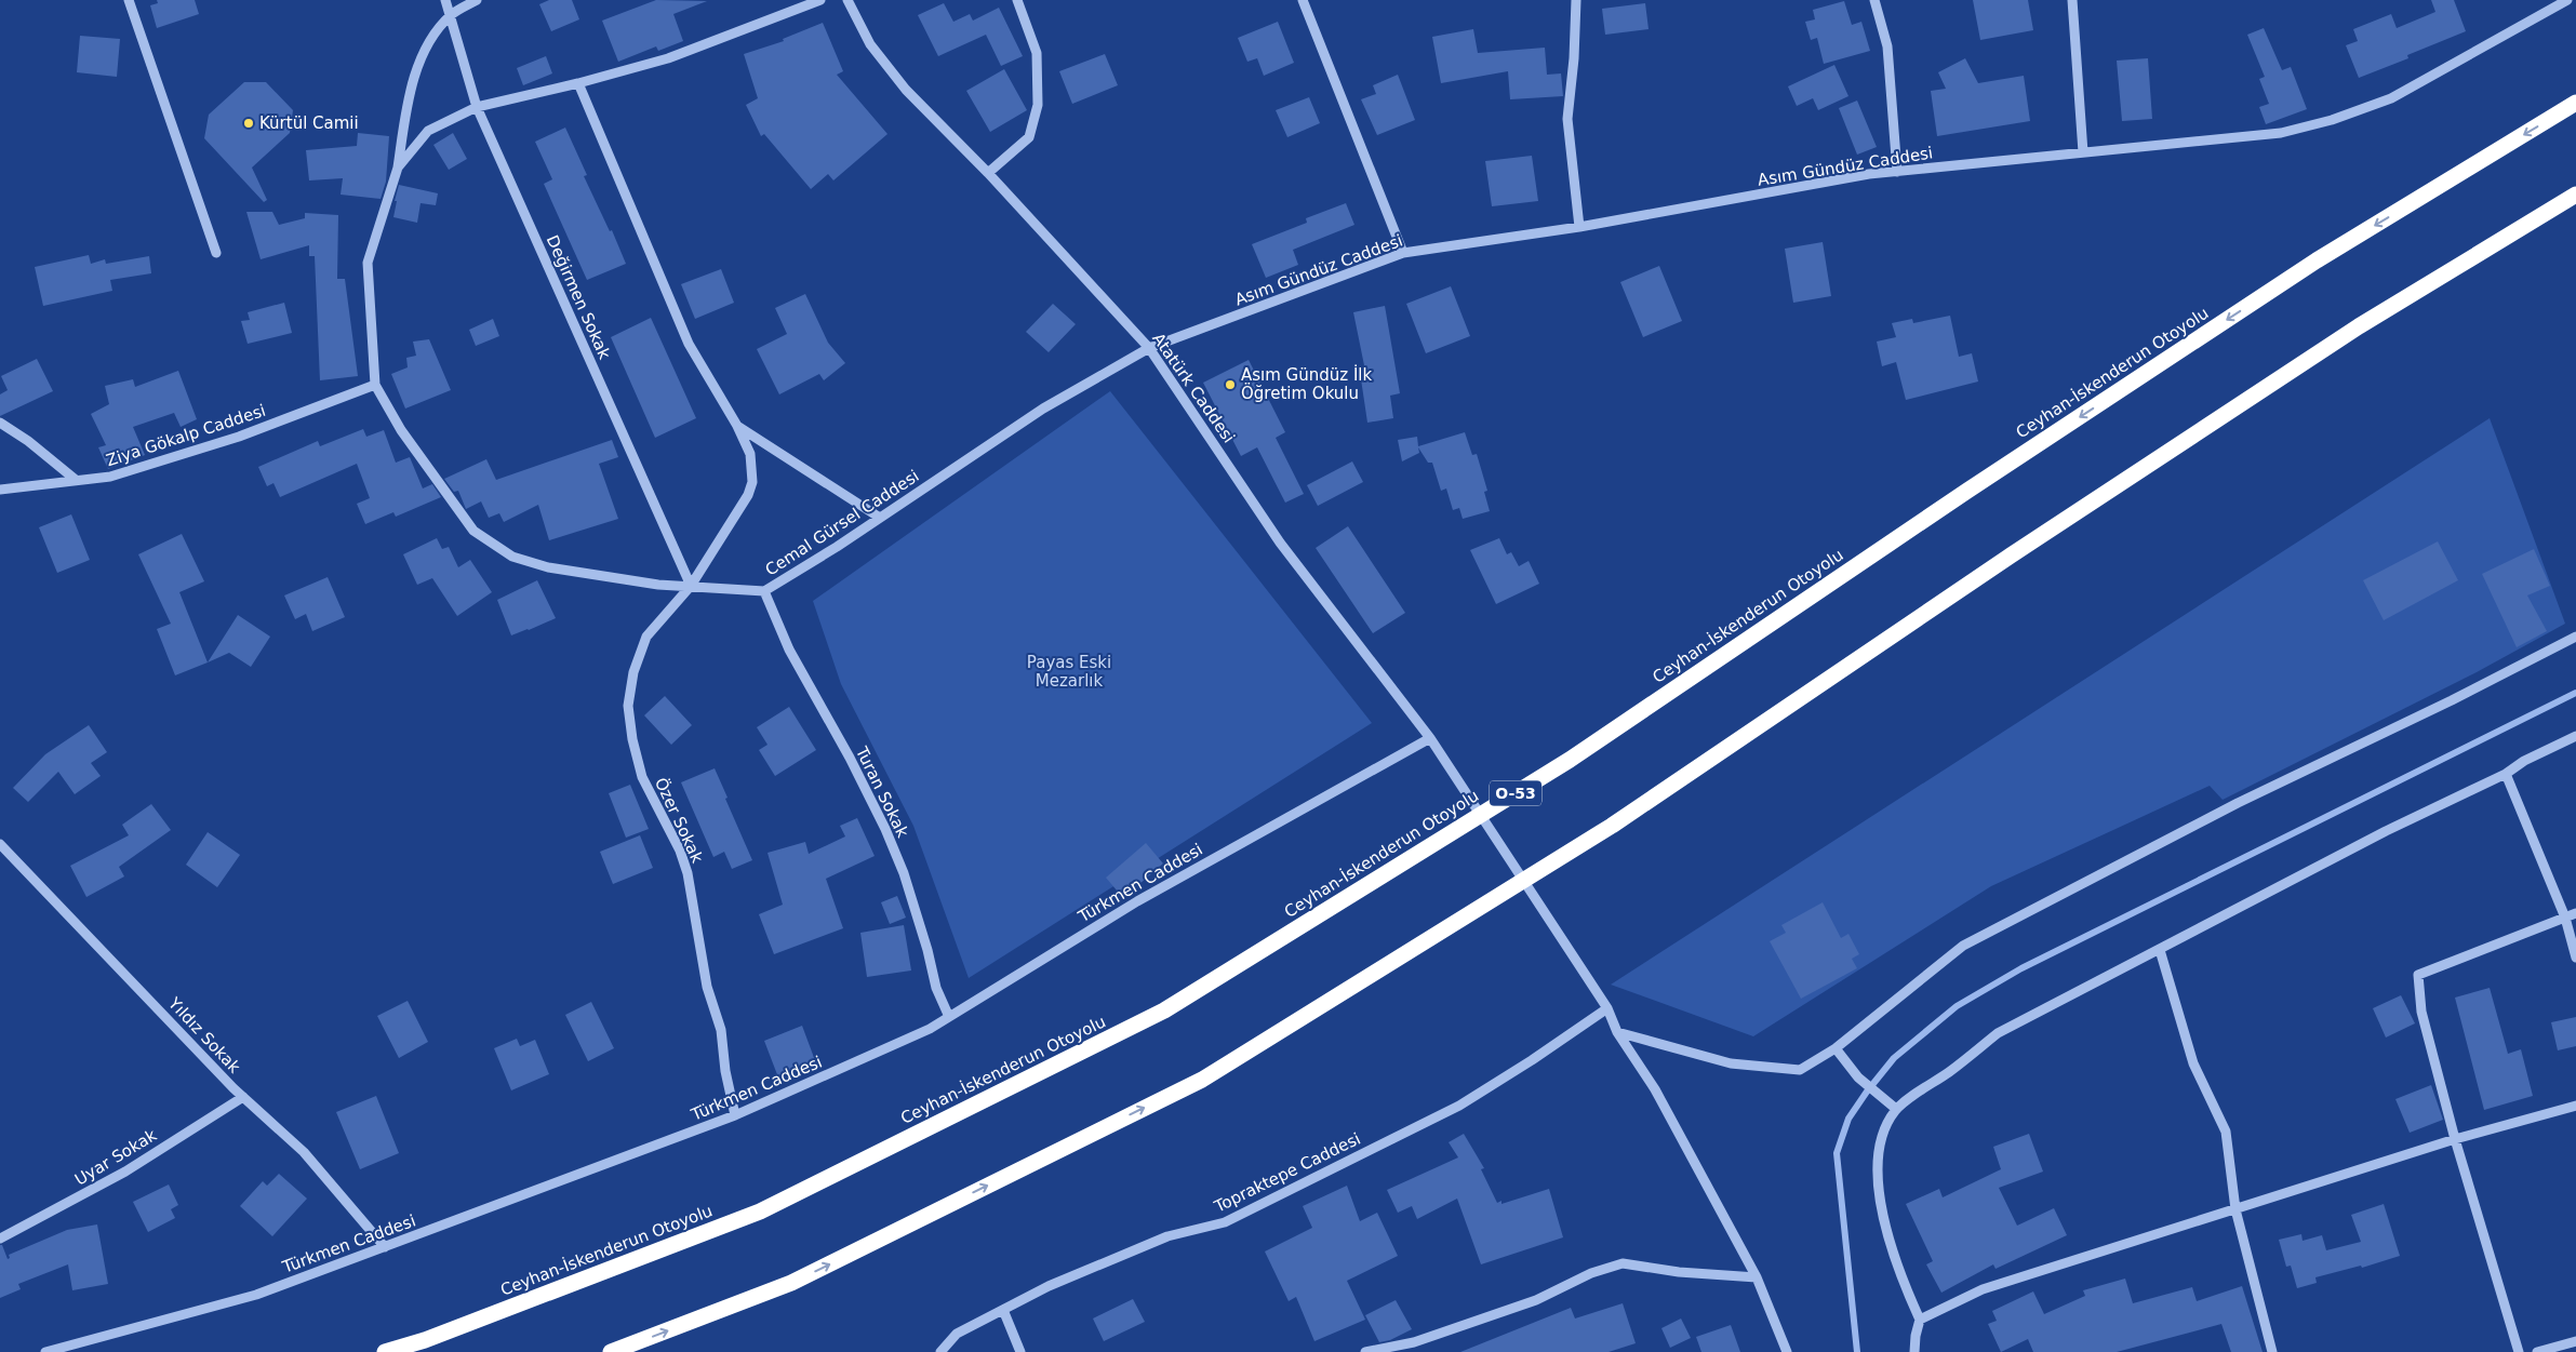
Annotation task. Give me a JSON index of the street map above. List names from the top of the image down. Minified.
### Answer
{"streets":{"highway":["Ceyhan-İskenderun Otoyolu","O-53"],"street":["Asım Gündüz Caddesi","Değirmen Sokak","Atatürk Caddesi","Ziya Gökalp Caddesi","Cemal Gürsel Caddesi","Turan Sokak","Özer Sokak","Türkmen Caddesi","Yıldız Sokak","Uyar Sokak","Topraktepe Caddesi"]},"crossings":[["Asım Gündüz Caddesi","Atatürk Caddesi"],["Asım Gündüz Caddesi","Cemal Gürsel Caddesi"],["Değirmen Sokak","Cemal Gürsel Caddesi"],["Değirmen Sokak","Özer Sokak"],["Atatürk Caddesi","Cemal Gürsel Caddesi"],["Atatürk Caddesi","Türkmen Caddesi"],["Atatürk Caddesi","Topraktepe Caddesi"],["Ziya Gökalp Caddesi","Cemal Gürsel Caddesi"],["Cemal Gürsel Caddesi","Turan Sokak"],["Cemal Gürsel Caddesi","Özer Sokak"],["Turan Sokak","Türkmen Caddesi"],["Özer Sokak","Türkmen Caddesi"],["Türkmen Caddesi","Yıldız Sokak"],["Yıldız Sokak","Uyar Sokak"]],"parks":["Payas Eski Mezarlık"],"places":["Kürtül Camii","Asım Gündüz İlk Öğretim Okulu"]}
